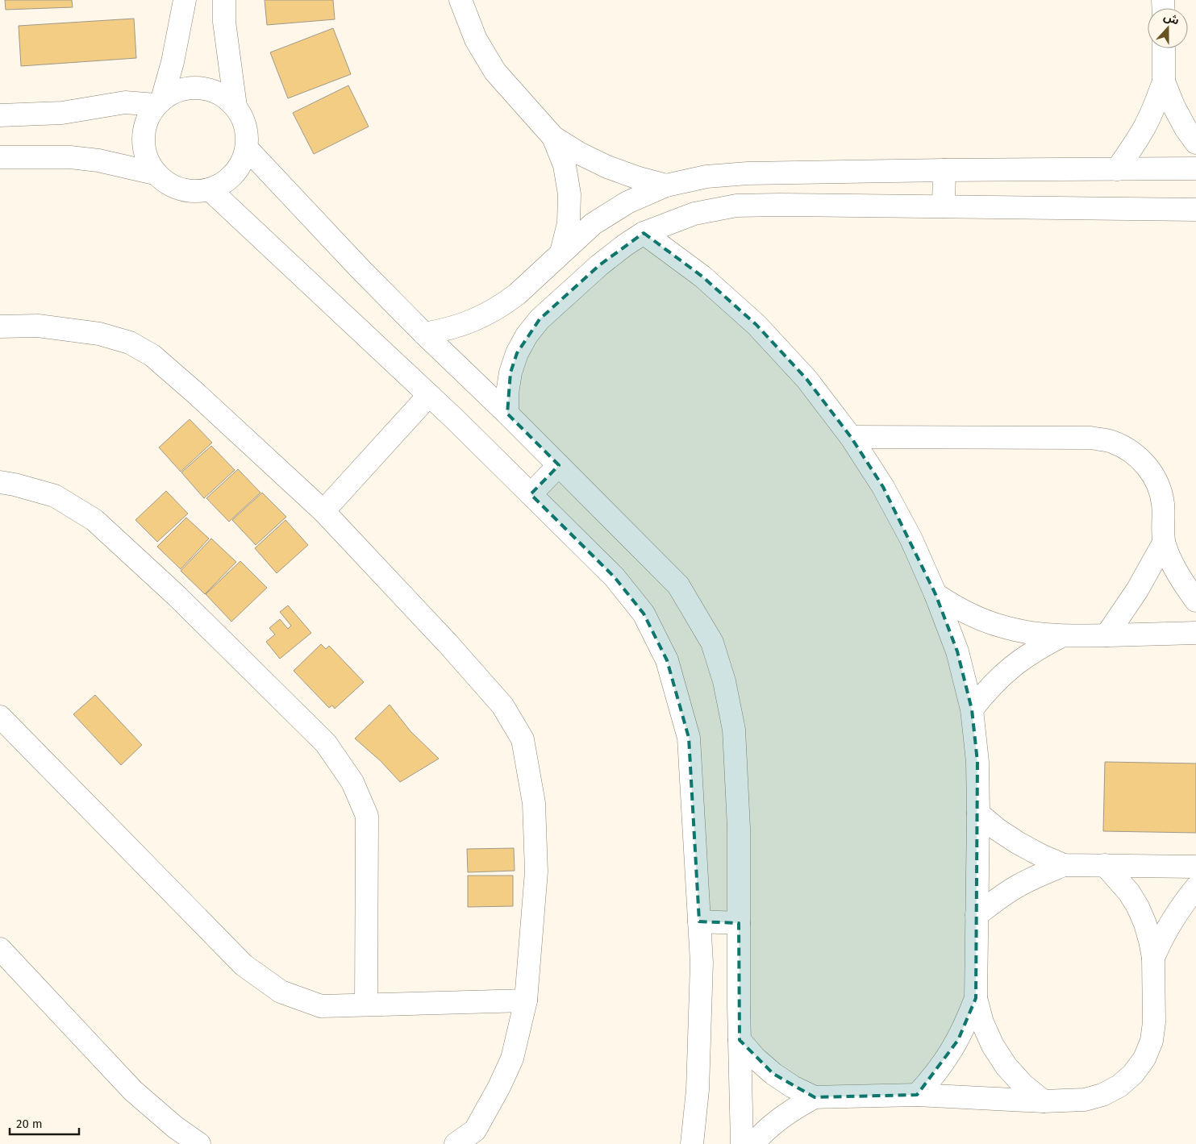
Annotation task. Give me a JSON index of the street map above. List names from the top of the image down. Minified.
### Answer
{"scale_bar":"20 m","north":"top"}
